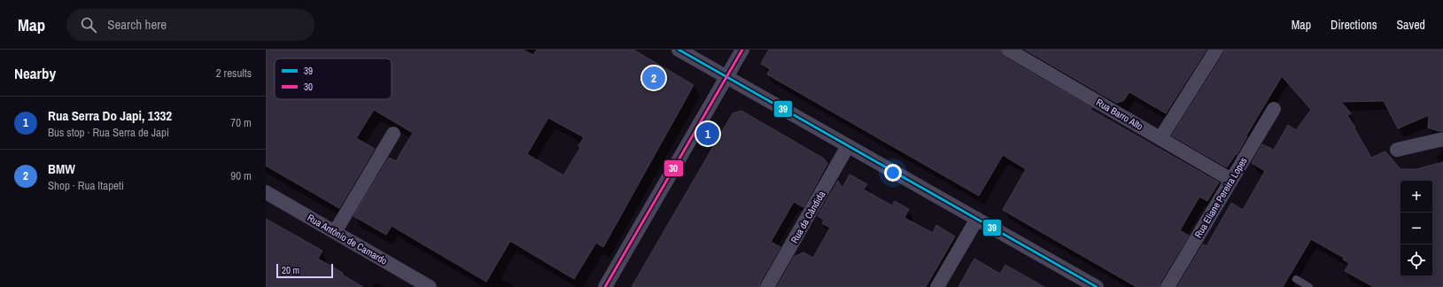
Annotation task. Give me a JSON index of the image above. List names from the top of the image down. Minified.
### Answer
{"streets":{"street":["Rua Barro Alto","Rua Eliane Pereira Lopes","Rua da Cândida","Rua Antônio de Camardo"]},"crossings":[["Rua Barro Alto","Rua Eliane Pereira Lopes"]],"lines":["transit line 39","transit line 30"],"legend":["39","30"],"scale_bar":"20 m","page":{"header":"Map","search":"Search here","nav":["Map","Directions","Saved"],"heading":["Nearby","2 results"],"pins":["2","1"],"list":[{"mark":"1","name":"Rua Serra Do Japi, 1332","note":"Bus stop · Rua Serra de Japi","value":"70 m"},{"mark":"2","name":"BMW","note":"Shop · Rua Itapeti","value":"90 m"}],"map_buttons":["+","−"],"scale":"20 m"}}
